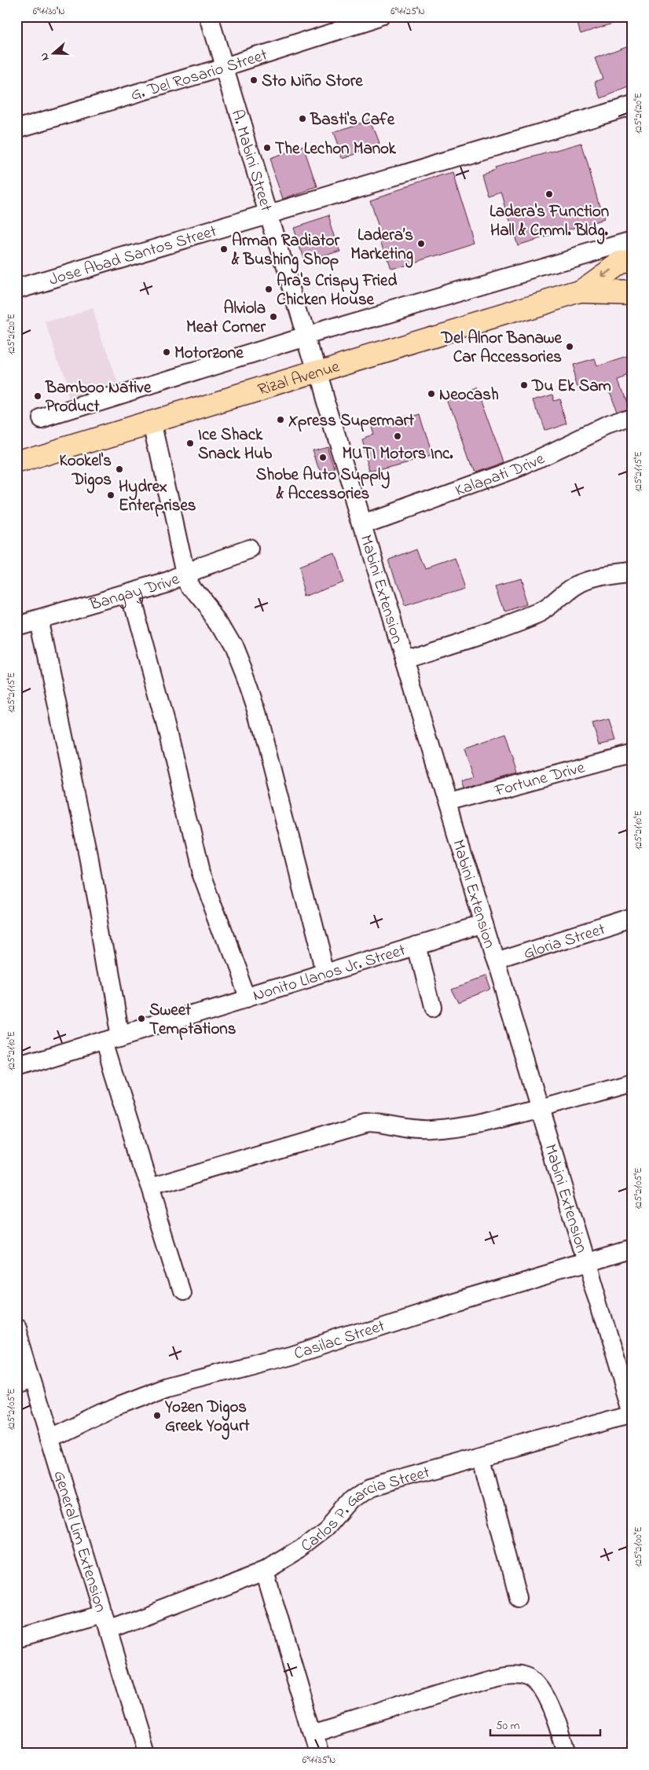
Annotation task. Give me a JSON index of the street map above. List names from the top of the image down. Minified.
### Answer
{"streets":{"main road":["Rizal Avenue"],"street":["G. Del Rosario Street","A. Mabini Street","Jose Abad Santos Street","Kalapati Drive","Mabini Extension","Bangay Drive","Fortune Drive","Gloria Street","Nonito Llanos Jr. Street","Casilac Street","Carlos P. Garcia Street","General Lim Extension"]},"crossings":[["G. Del Rosario Street","A. Mabini Street"],["A. Mabini Street","Jose Abad Santos Street"],["A. Mabini Street","Rizal Avenue"],["A. Mabini Street","Mabini Extension"],["Rizal Avenue","Mabini Extension"],["Kalapati Drive","Mabini Extension"],["Mabini Extension","Fortune Drive"],["Mabini Extension","Gloria Street"],["Mabini Extension","Nonito Llanos Jr. Street"],["Mabini Extension","Casilac Street"],["Mabini Extension","Carlos P. Garcia Street"],["Casilac Street","General Lim Extension"],["Carlos P. Garcia Street","General Lim Extension"]],"places":["Sto Niño Store","Basti's Cafe","The Lechon Manok","Ladera's Function Hall & Cmml. Bldg.","Ladera’s Marketing","Arman Radiator & Bushing Shop","Ara's Crispy Fried Chicken House","Alviola Meat Corner","Del Alnor Banawe Car Accessories","Motorzone","Du Ek Sam","Neocash","Bamboo Native Product","Xpress Supermart","MUTI Motors Inc.","Ice Shack Snack Hub","Shobe Auto Supply & Accessories","Kookel's Digos","Hydrex Enterprises","Sweet Temptations","Yozen Digos Greek Yogurt"],"scale_bar":"50 m","north":"left","coordinates":["6°44'30\"N","6°44'25\"N","125°21'20\"E","125°21'15\"E","125°21'10\"E","125°21'05\"E","125°21'00\"E","6°44'35\"N"]}
